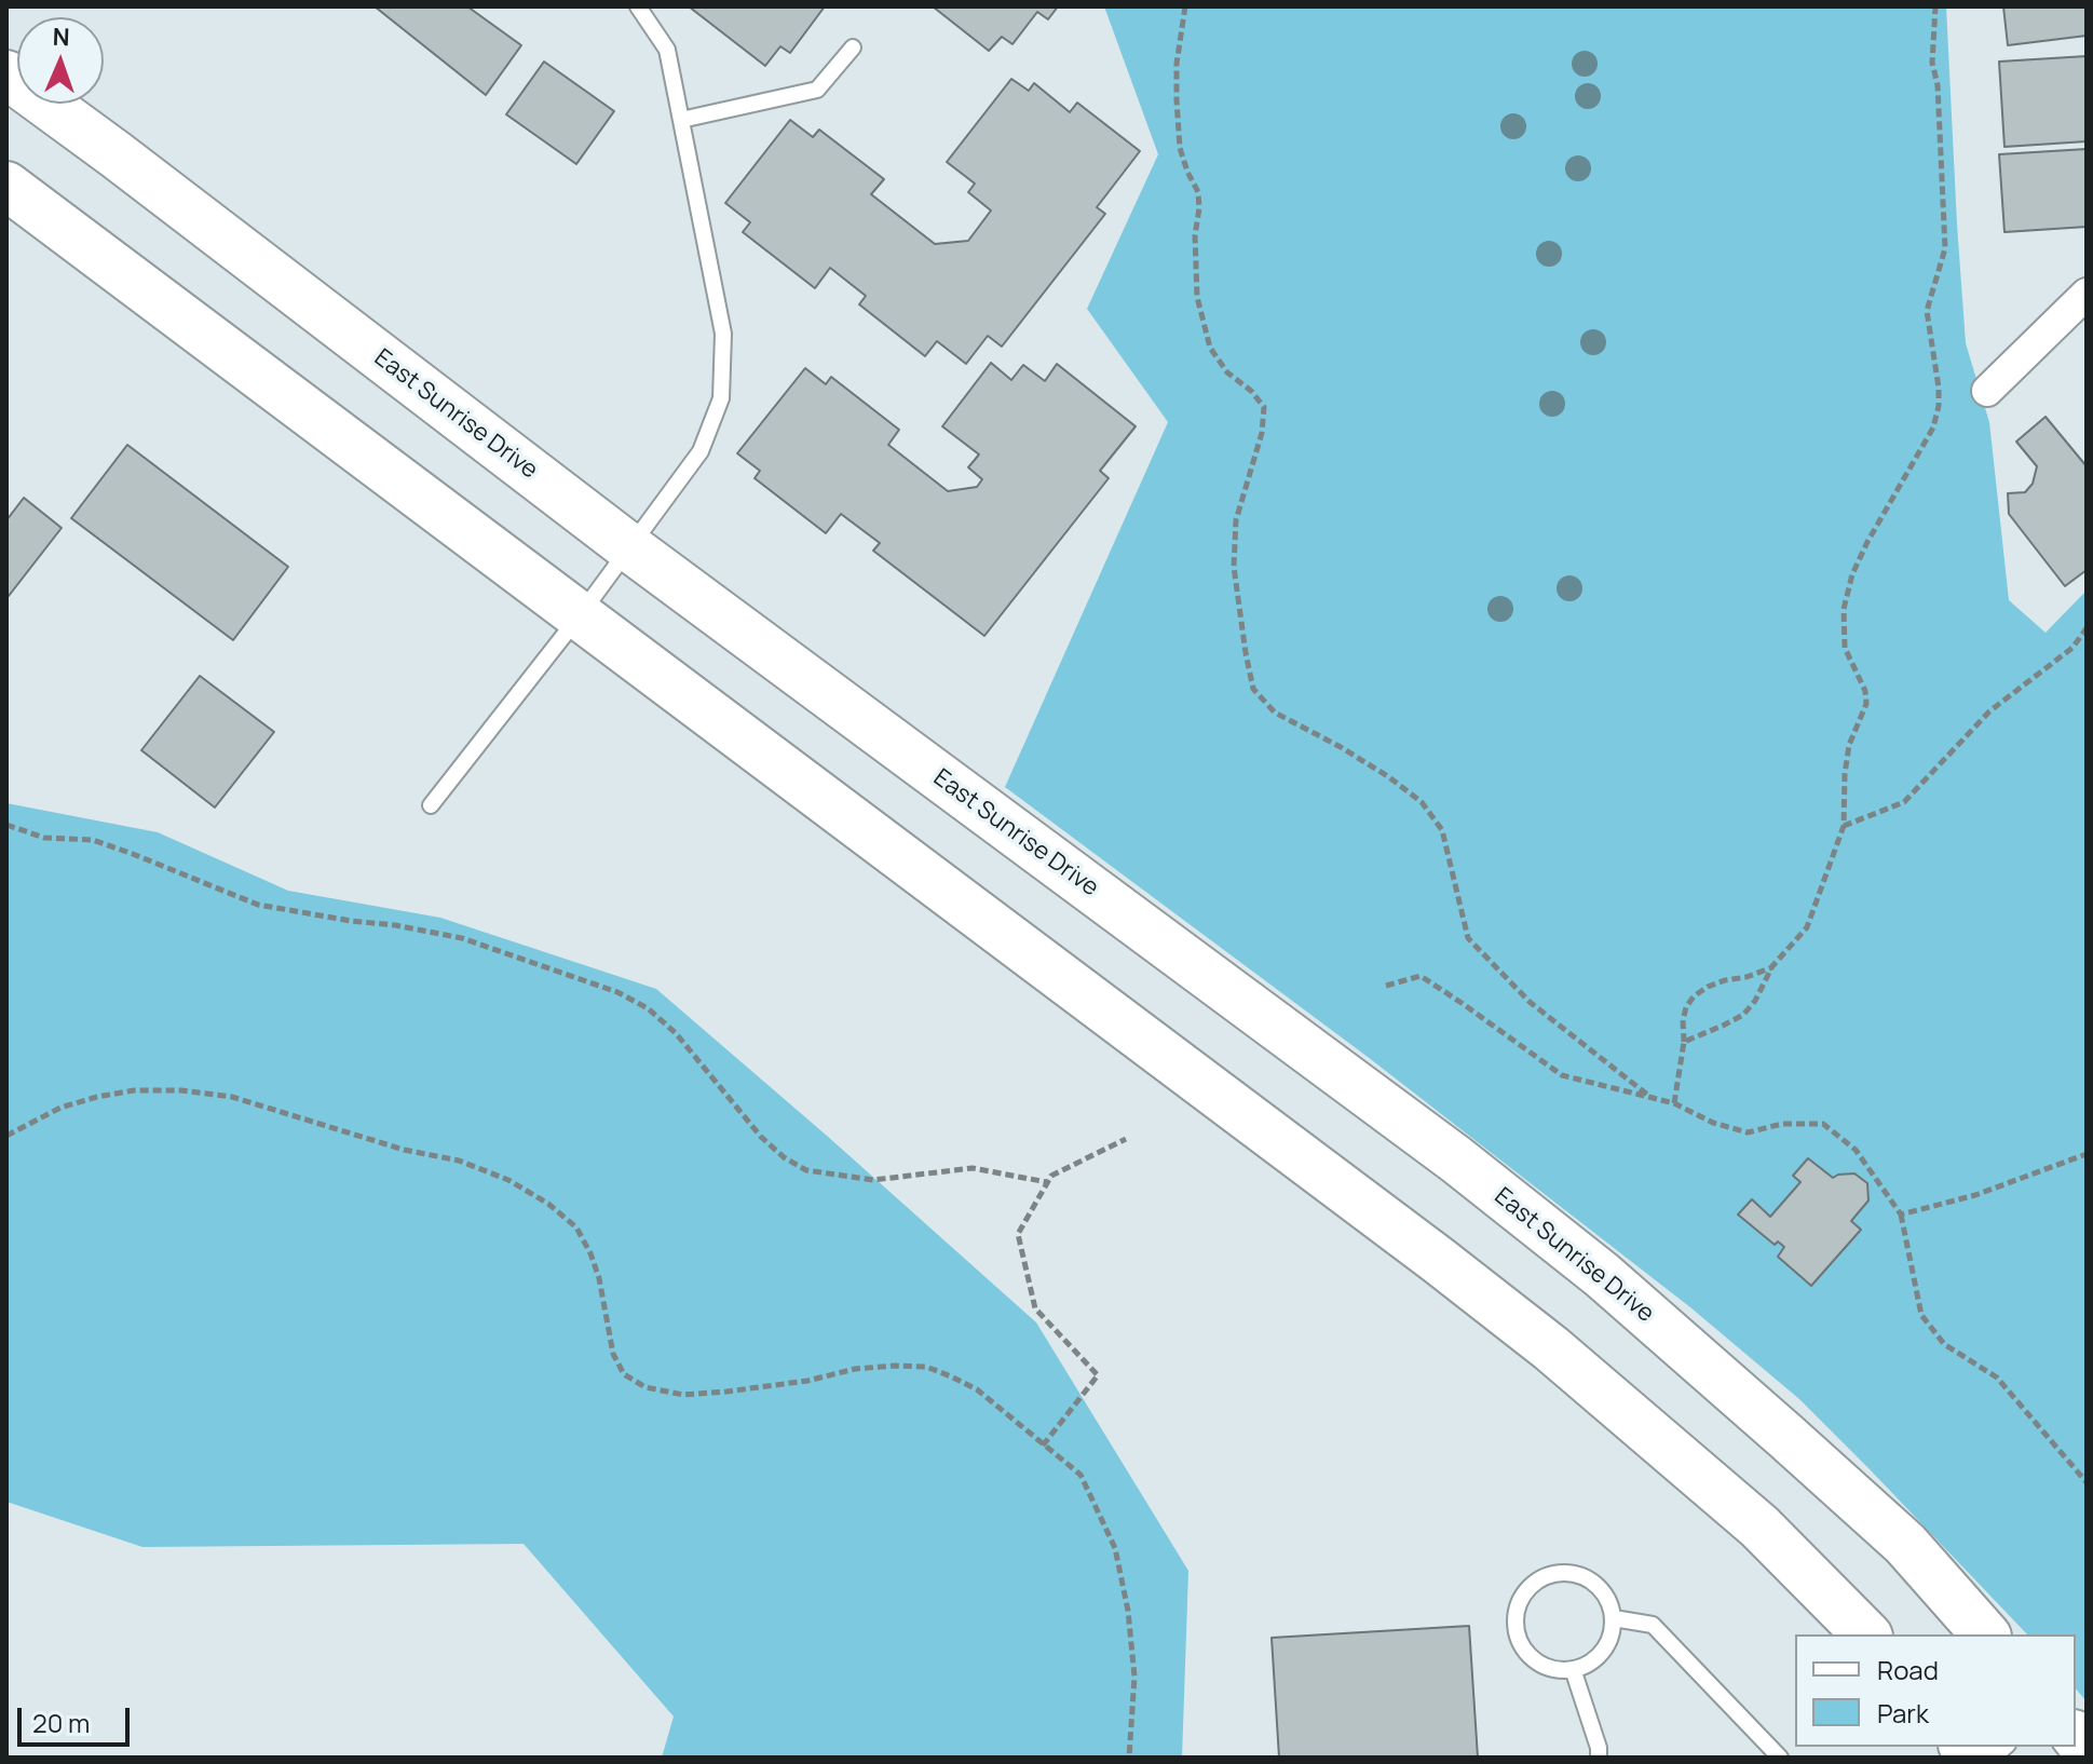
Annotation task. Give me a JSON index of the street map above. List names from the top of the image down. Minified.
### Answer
{"streets":{"main road":["East Sunrise Drive"]},"legend":["Road","Park"],"scale_bar":"20 m","north":"top"}
